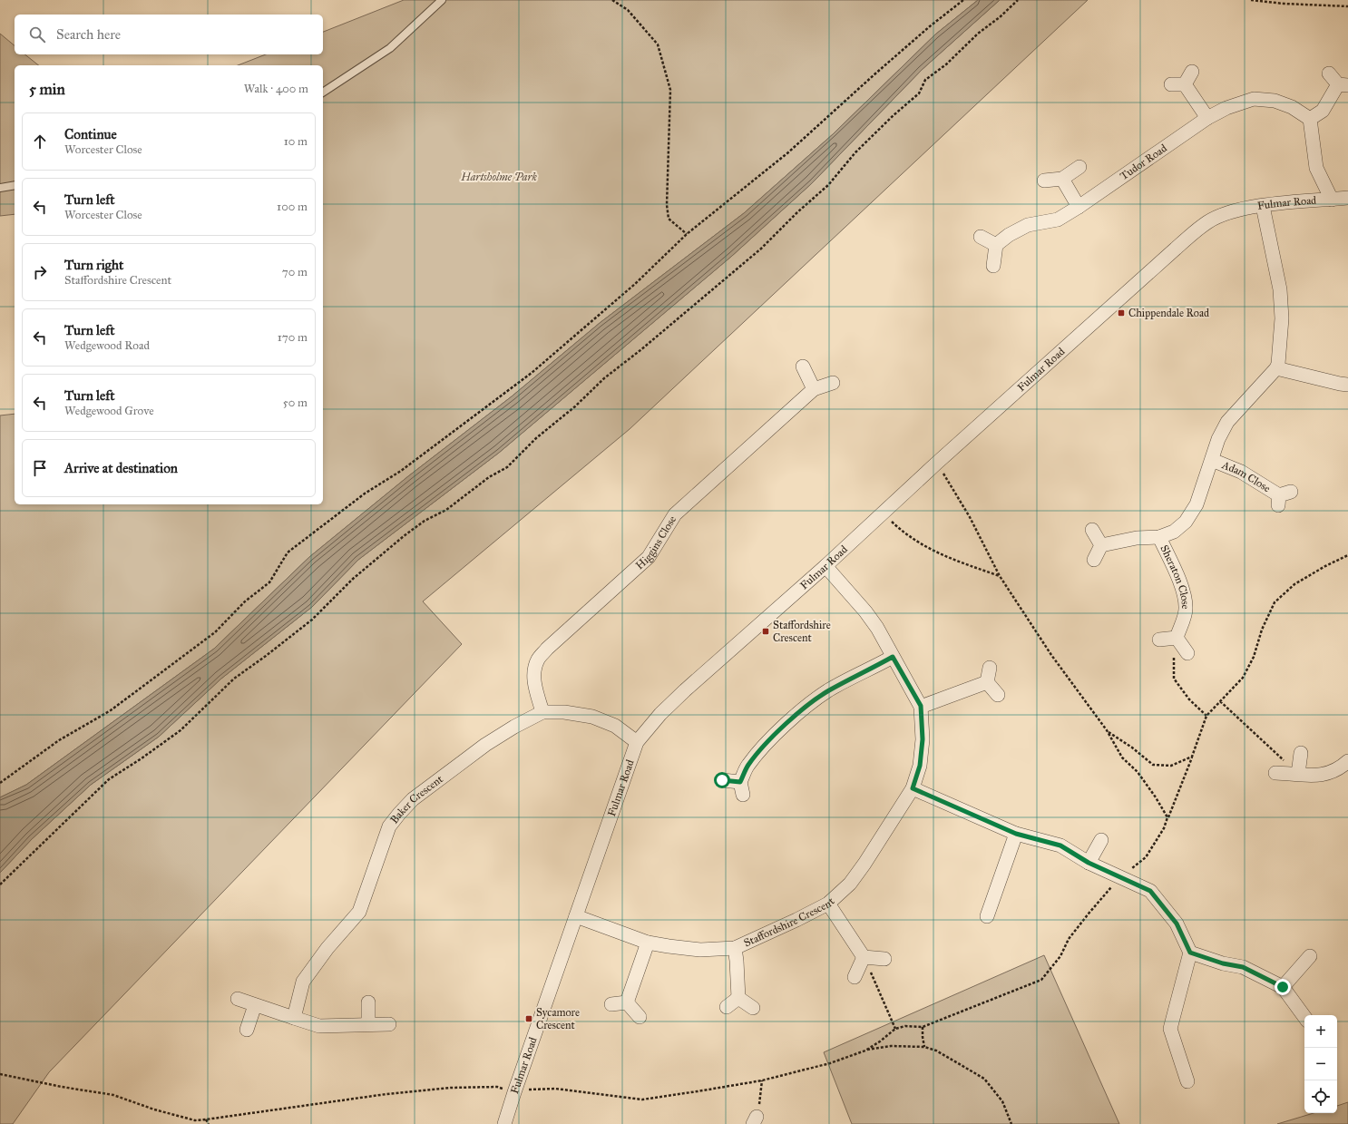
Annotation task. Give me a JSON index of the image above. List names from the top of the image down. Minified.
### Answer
{"streets":{"street":["Tudor Road","Fulmar Road","Adam Close","Higgins Close","Sheraton Close","Baker Crescent","Staffordshire Crescent"]},"crossings":[["Fulmar Road","Baker Crescent"],["Fulmar Road","Staffordshire Crescent"],["Higgins Close","Baker Crescent"]],"parks":["Hartsholme Park"],"places":{"transit":["Chippendale Road","Staffordshire Crescent","Sycamore Crescent"]},"page":{"search":"Search here","heading":["5 min","Walk · 400 m"],"list":[["Continue","Worcester Close","10 m"],["Turn left","Worcester Close","100 m"],["Turn right","Staffordshire Crescent","70 m"],["Turn left","Wedgewood Road","170 m"],["Turn left","Wedgewood Grove","50 m"],"Arrive at destination"],"map_buttons":["+","−"]}}
